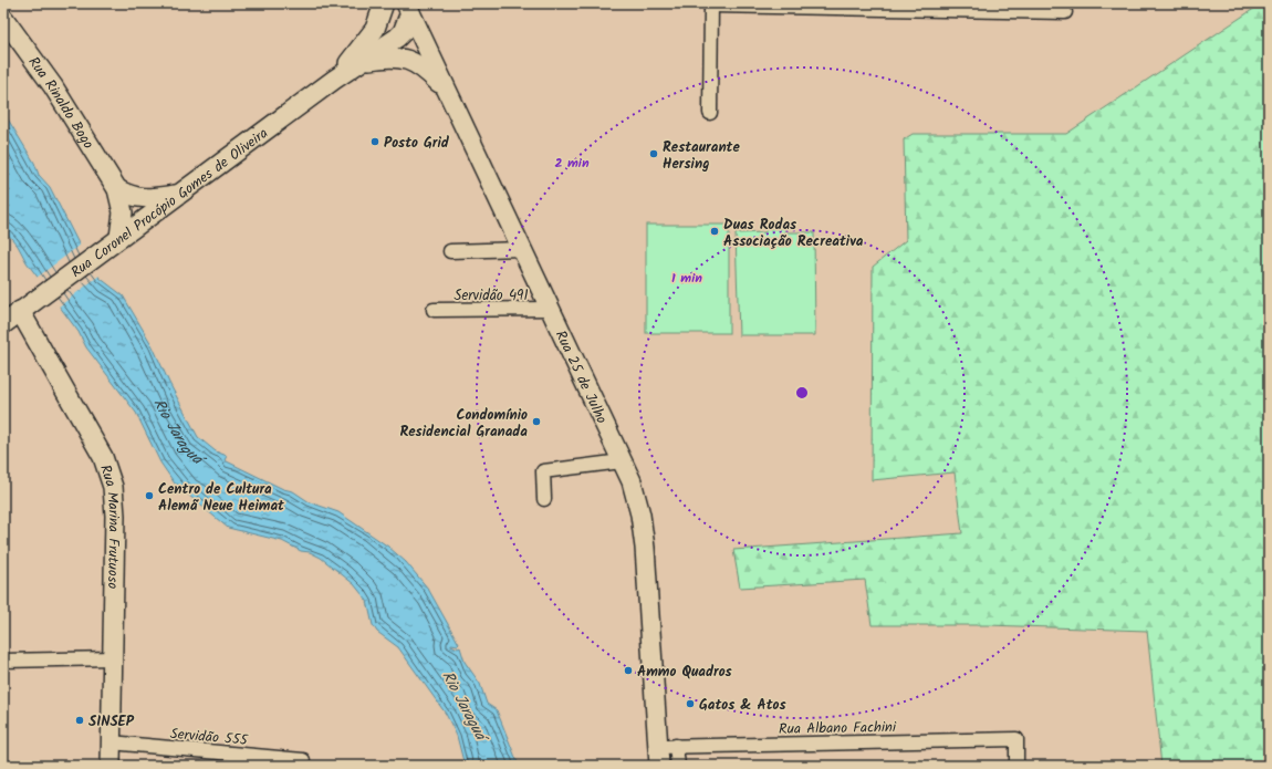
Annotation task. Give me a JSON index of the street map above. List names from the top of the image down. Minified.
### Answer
{"streets":{"main road":["Rua Rinaldo Bogo","Rua Coronel Procópio Gomes de Oliveira","Rua 25 de Julho","Rua Marina Frutuoso"],"street":["Servidão 491","Rua Albano Fachini","Servidão 555"]},"crossings":[["Rua Rinaldo Bogo","Rua Coronel Procópio Gomes de Oliveira"],["Rua Coronel Procópio Gomes de Oliveira","Rua 25 de Julho"],["Rua Coronel Procópio Gomes de Oliveira","Rua Marina Frutuoso"],["Servidão 491","Rua 25 de Julho"],["Rua 25 de Julho","Rua Albano Fachini"],["Rua Marina Frutuoso","Servidão 555"]],"water":["Rio Jaraguá"],"places":["Posto Grid","Restaurante Hersing","Duas Rodas Associação Recreativa","Condomínio Residencial Granada","Centro de Cultura Alemã Neue Heimat","Ammo Quadros","Gatos & Atos","SINSEP"],"rings":["2 min","1 min"]}
